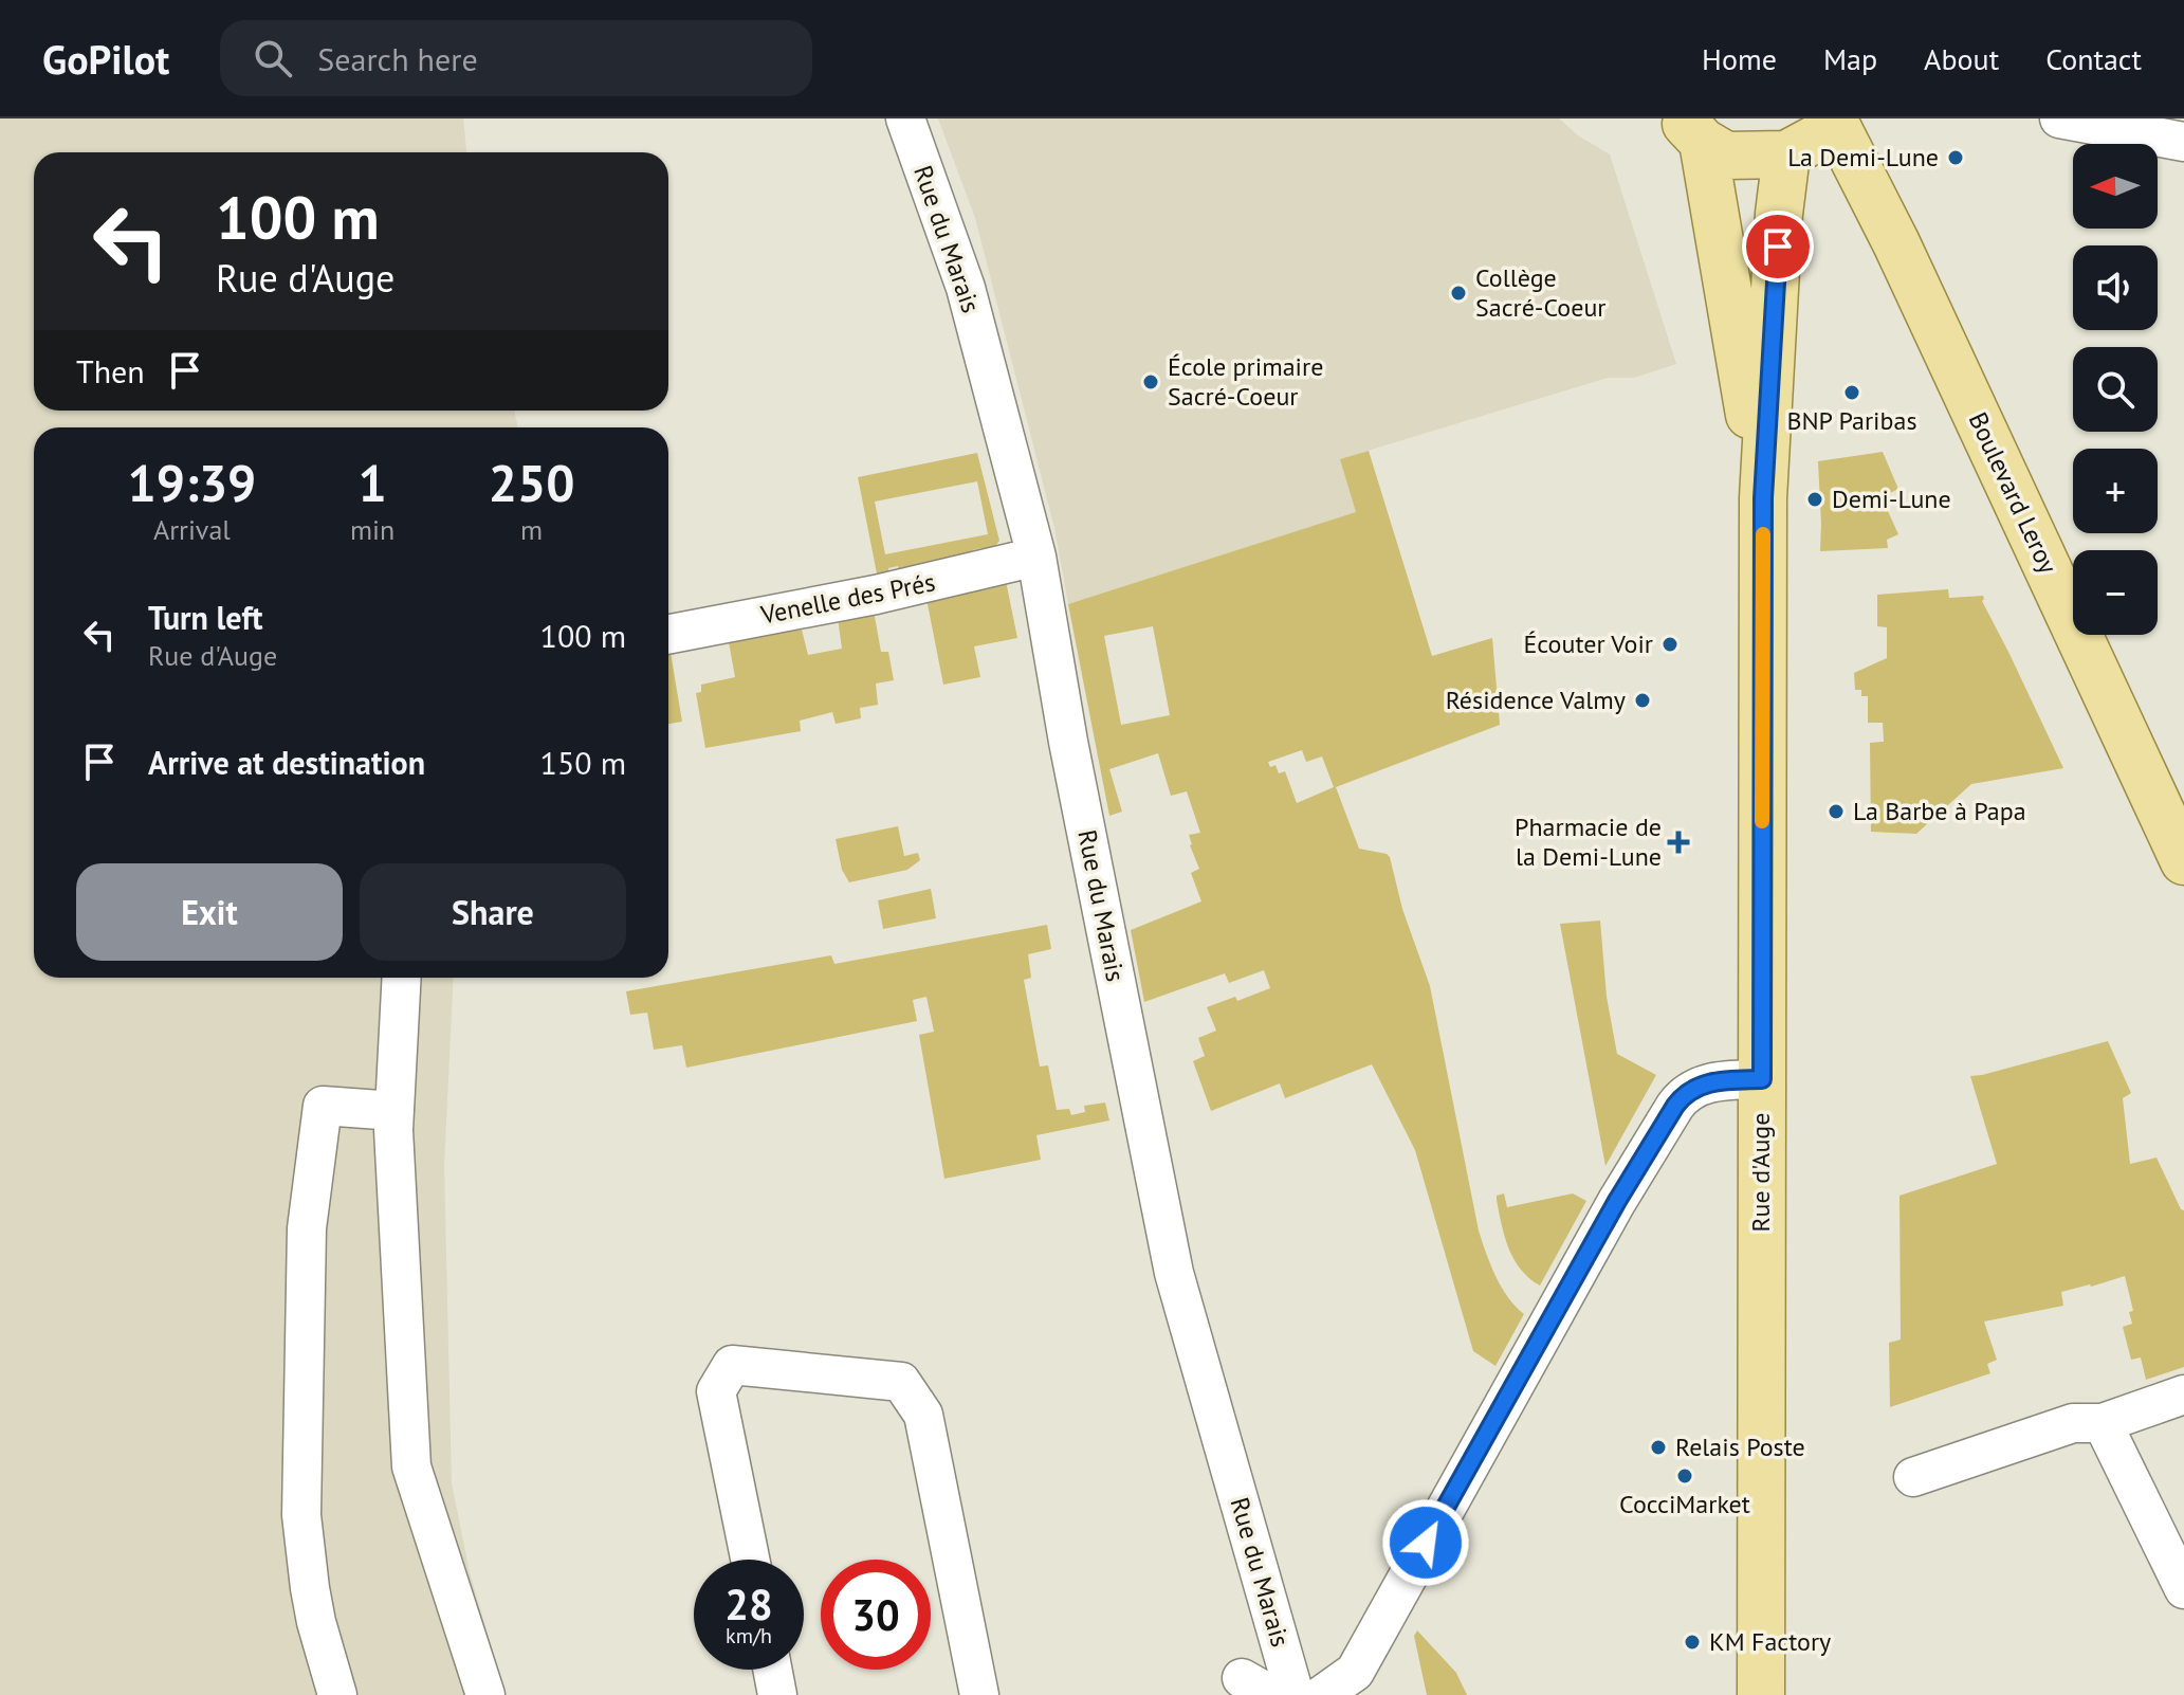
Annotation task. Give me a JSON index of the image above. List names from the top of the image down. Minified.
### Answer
{"streets":{"main road":["Boulevard Leroy","Rue d'Auge"],"street":["Rue du Marais","Venelle des Prés"]},"crossings":[["Rue du Marais","Venelle des Prés"]],"places":{"other":["La Demi-Lune","Collège Sacré-Coeur","École primaire Sacré-Coeur","BNP Paribas","Demi-Lune","Écouter Voir","Résidence Valmy","La Barbe à Papa","Relais Poste","CocciMarket","KM Factory"],"health":["Pharmacie de la Demi-Lune"]},"north":"left","page":{"header":"GoPilot","search":"Search here","nav":["Home","Map","About","Contact"],"map_buttons":["+","−"],"turn":["100 m","Rue d'Auge"],"then":"Then","eta":["19:39","Arrival","1","min","250","m"],"list":[{"name":"Turn left","note":"Rue d'Auge","value":"100 m"},{"name":"Arrive at destination","value":"150 m"}],"buttons":["Exit","Share"],"speed":"28 km/h","limit":"30"}}
